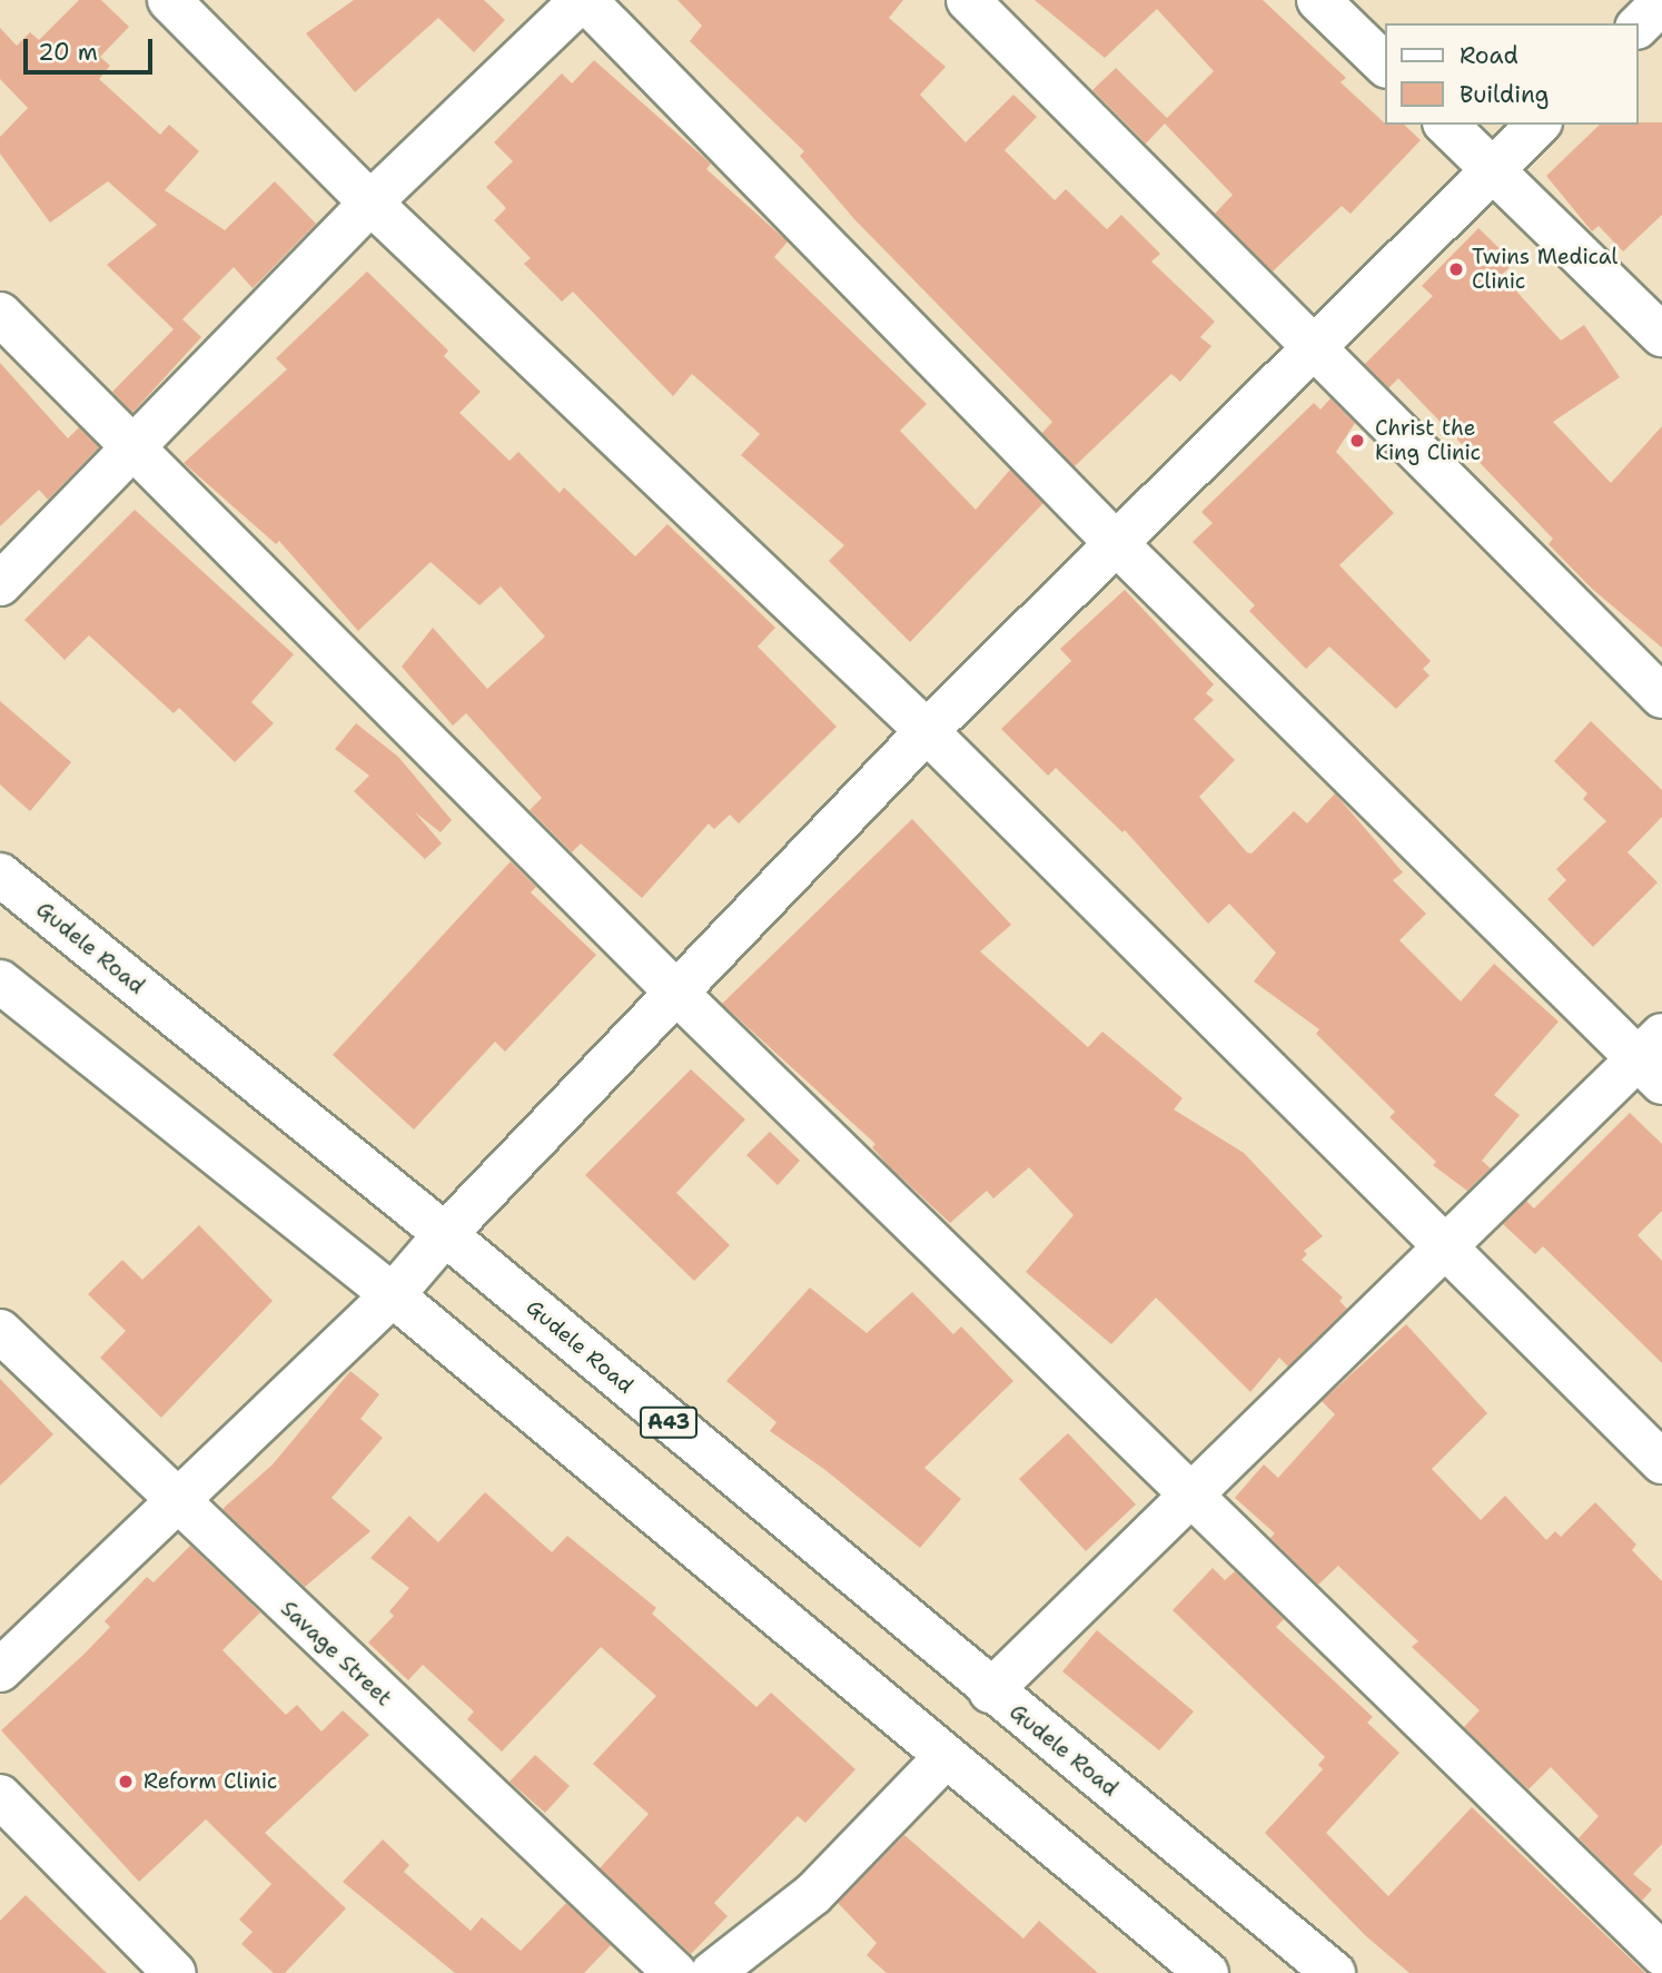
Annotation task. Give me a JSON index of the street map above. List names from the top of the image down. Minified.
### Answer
{"streets":{"main road":["Gudele Road","A43","Savage Street"]},"places":["Twins Medical Clinic","Christ the King Clinic","Reform Clinic"],"legend":["Road","Building"],"scale_bar":"20 m"}
